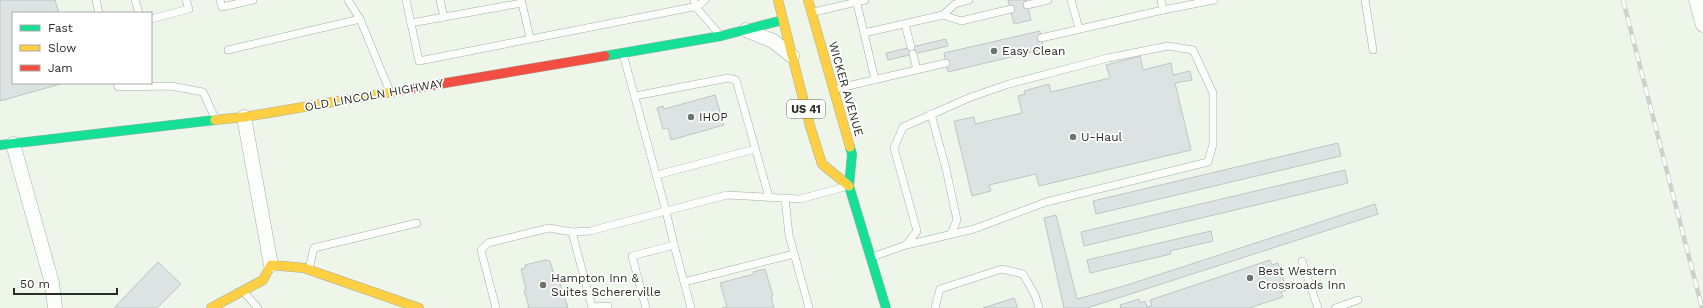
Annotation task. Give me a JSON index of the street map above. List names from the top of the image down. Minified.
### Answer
{"streets":{"main road":["WICKER AVENUE","OLD LINCOLN HIGHWAY","US 41"]},"crossings":[["WICKER AVENUE","US 41"],["OLD LINCOLN HIGHWAY","US 41"]],"places":["Easy Clean","IHOP","U-Haul","Best Western Crossroads Inn","Hampton Inn & Suites Schererville"],"legend":["Fast","Slow","Jam"],"scale_bar":"50 m"}
